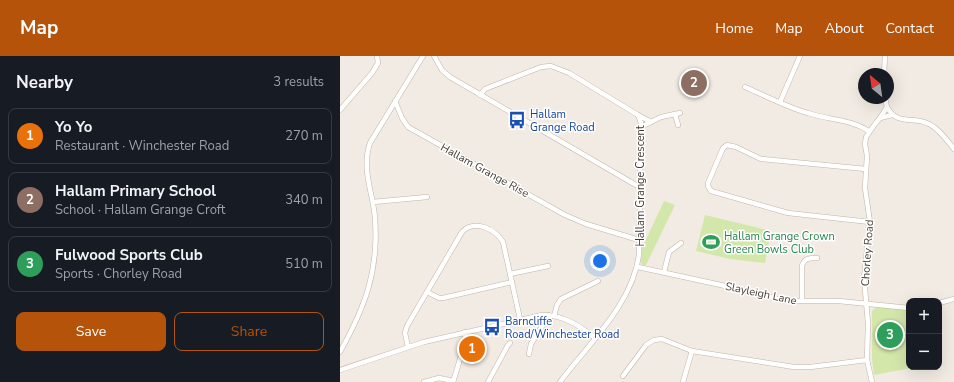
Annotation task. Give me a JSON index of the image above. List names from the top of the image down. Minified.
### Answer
{"streets":{"street":["Hallam Grange Rise","Hallam Grange Crescent","Chorley Road","Slayleigh Lane"]},"crossings":[["Hallam Grange Rise","Hallam Grange Crescent"],["Hallam Grange Crescent","Slayleigh Lane"],["Chorley Road","Slayleigh Lane"]],"places":{"bus stop":["Hallam Grange Road","Barncliffe Road/Winchester Road"],"sports":["Hallam Grange Crown Green Bowls Club"]},"north":"top left","page":{"header":"Map","nav":["Home","Map","About","Contact"],"heading":["Nearby","3 results"],"pins":["2","3","1"],"list":[{"mark":"1","name":"Yo Yo","note":"Restaurant · Winchester Road","value":"270 m"},{"mark":"2","name":"Hallam Primary School","note":"School · Hallam Grange Croft","value":"340 m"},{"mark":"3","name":"Fulwood Sports Club","note":"Sports · Chorley Road","value":"510 m"}],"map_buttons":["+","−"],"buttons":["Save","Share"]}}
